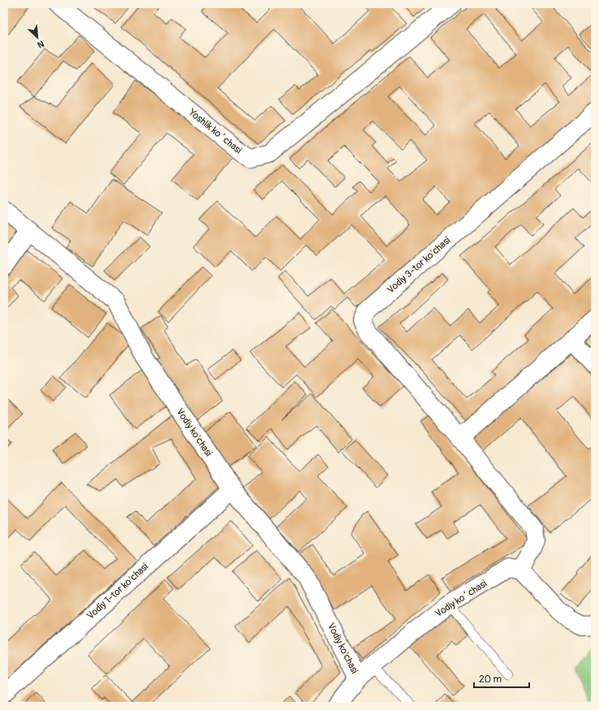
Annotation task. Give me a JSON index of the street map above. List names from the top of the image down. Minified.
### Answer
{"streets":{"street":["Yoshlik koʻchasi","Vodiy 3-tor koʼchasi","Vodiy ko'chasi","Vodiy 1-tor koʼchasi","Vodiy koʻchasi"]},"crossings":[["Vodiy 3-tor koʼchasi","Vodiy koʻchasi"],["Vodiy ko'chasi","Vodiy 1-tor koʼchasi"],["Vodiy ko'chasi","Vodiy koʻchasi"]],"scale_bar":"20 m","north":"bottom right"}
